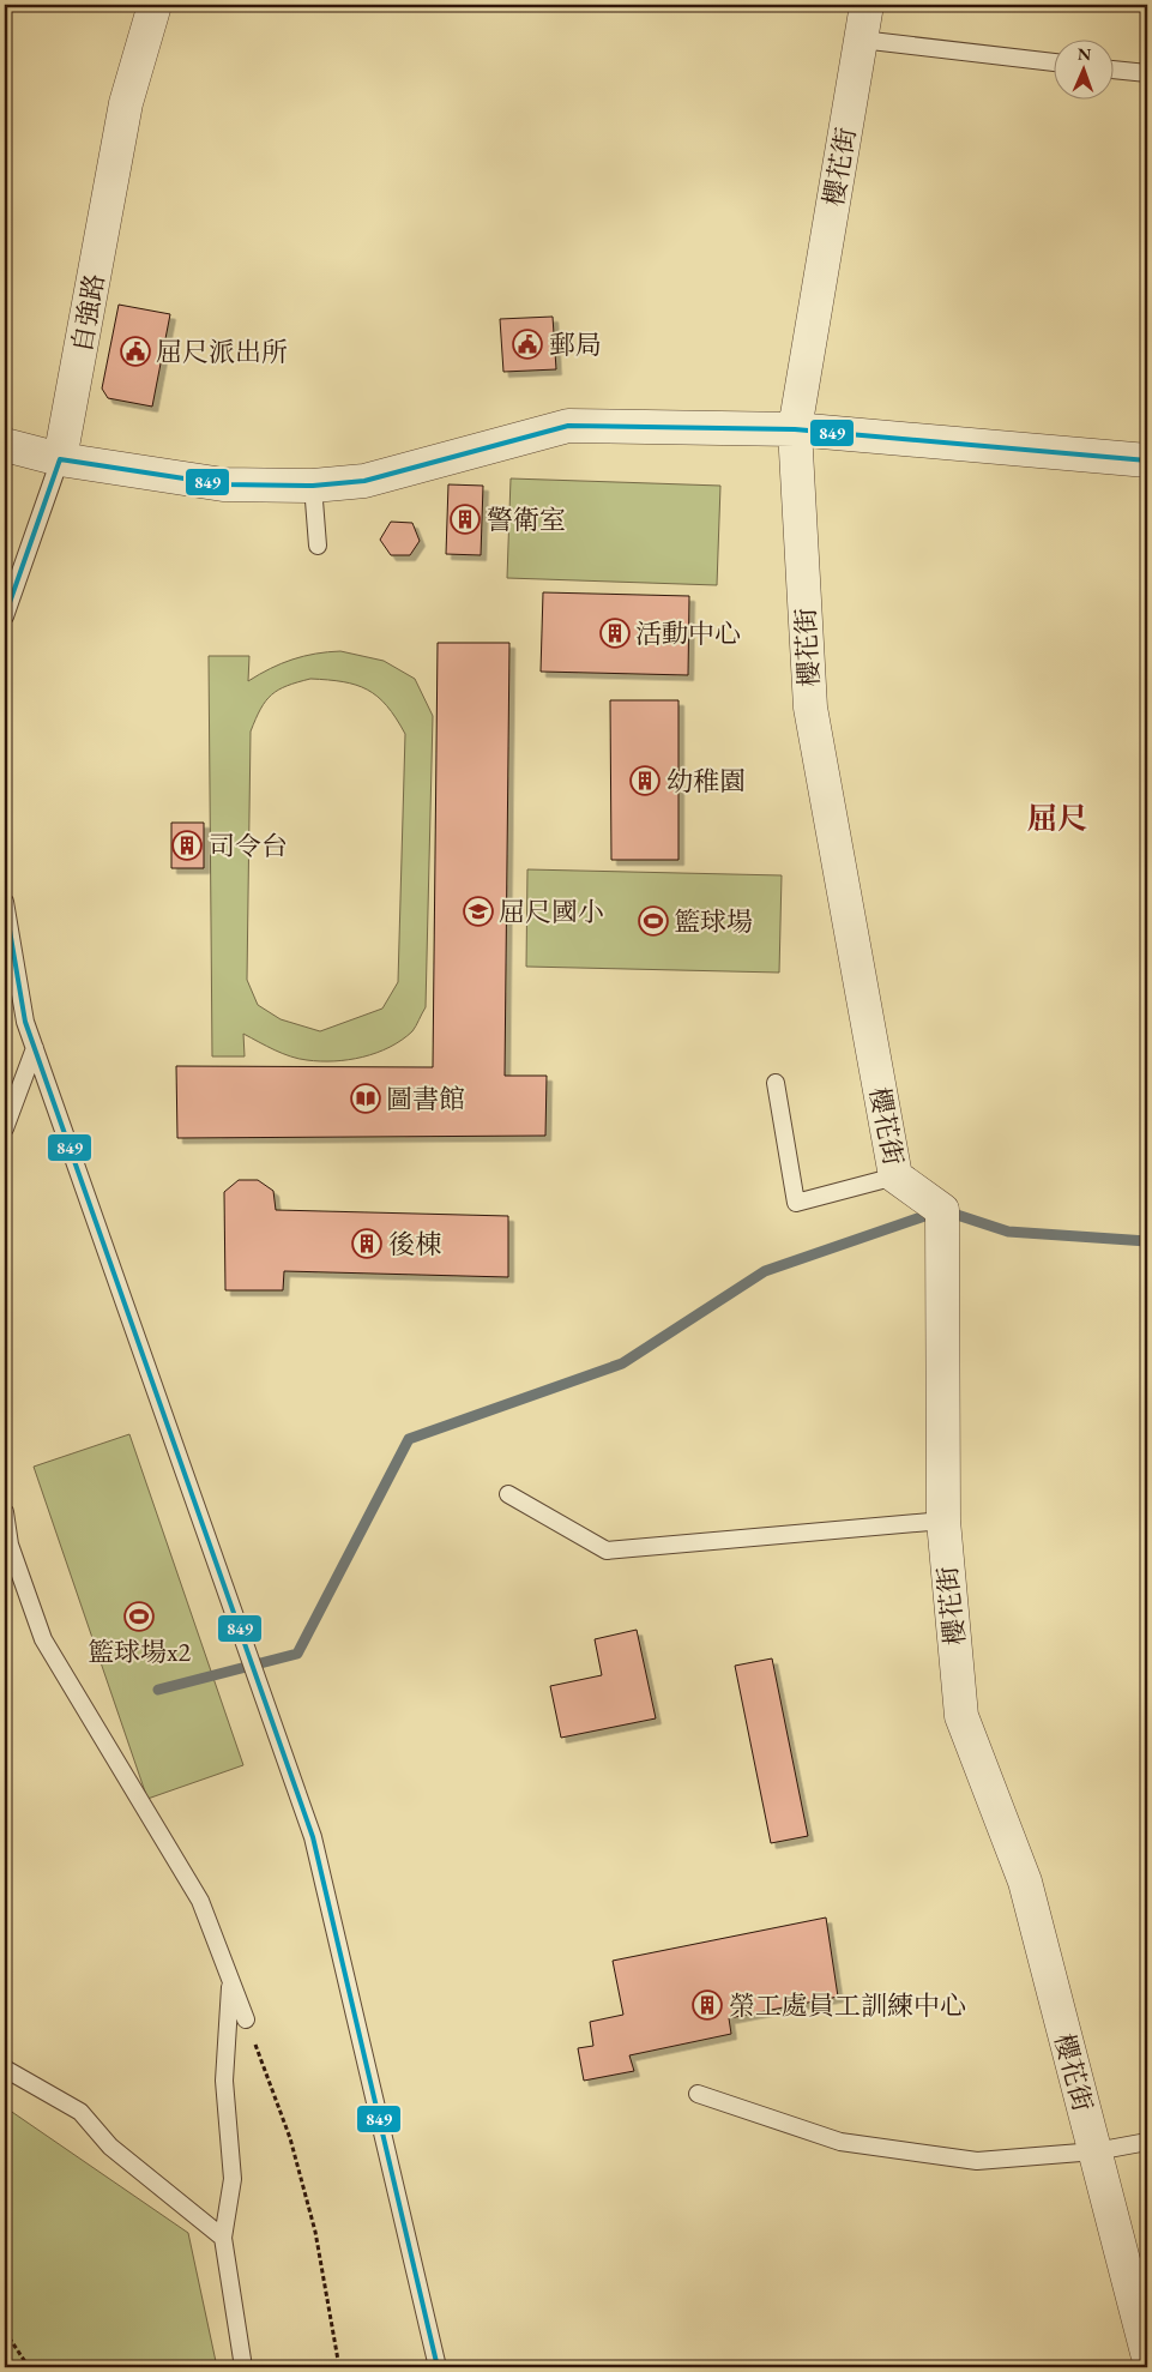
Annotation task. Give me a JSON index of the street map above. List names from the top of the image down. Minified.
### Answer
{"streets":{"street":["櫻花街","自強路"]},"districts":["屈尺"],"places":{"public building":["郵局","屈尺派出所"],"building":["警衛室","活動中心","幼稚園","司令台","後棟","榮工處員工訓練中心"],"school or university":["屈尺國小"],"sports":["籃球場","籃球場x2"],"library":["圖書館"]},"lines":["transit line 849"],"north":"top"}
